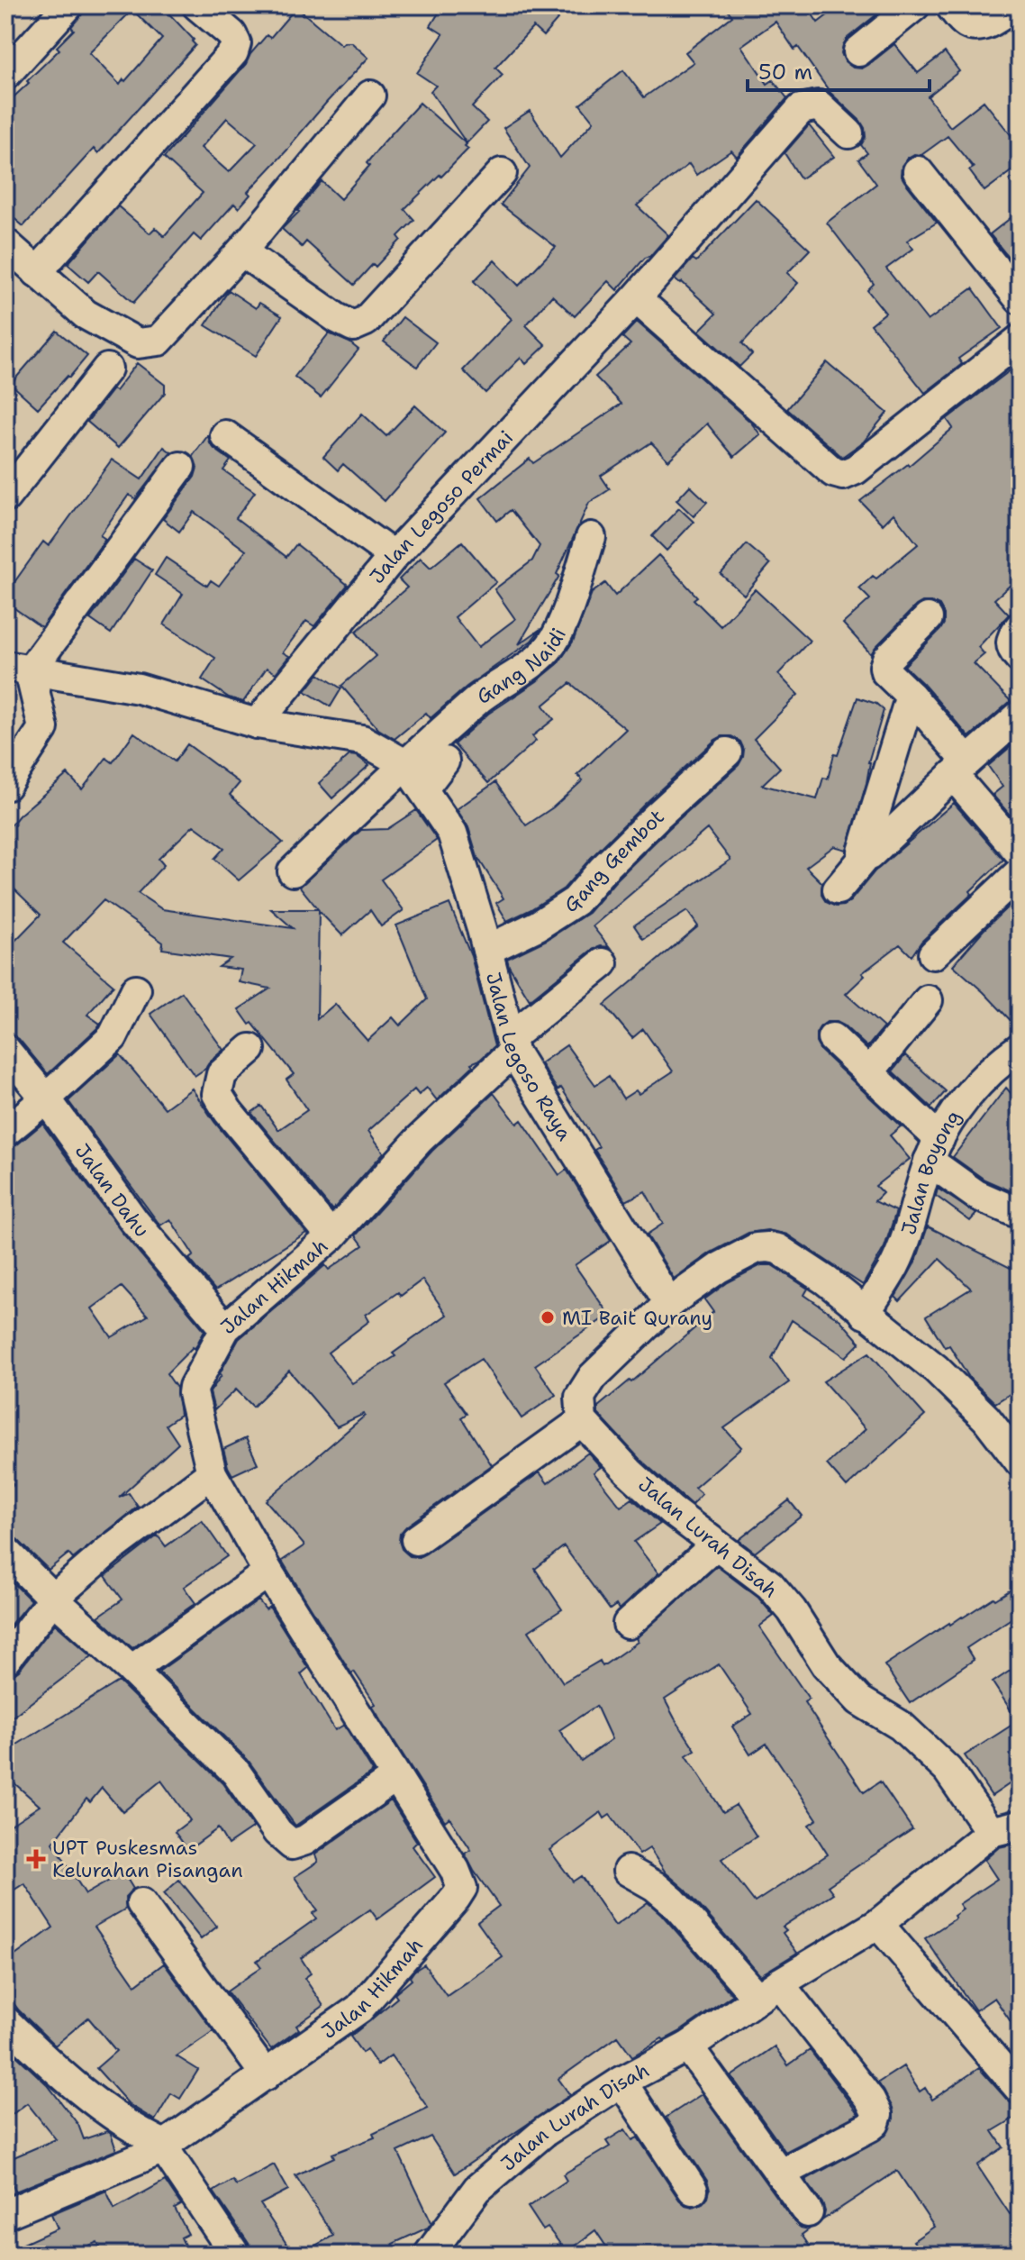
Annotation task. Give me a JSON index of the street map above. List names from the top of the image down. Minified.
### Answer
{"streets":{"street":["Jalan Legoso Permai","Gang Naidi","Gang Gembot","Jalan Legoso Raya","Jalan Boyong","Jalan Dahu","Jalan Hikmah","Jalan Lurah Disah"]},"crossings":[["Jalan Legoso Permai","Jalan Legoso Raya"],["Gang Naidi","Jalan Legoso Raya"],["Gang Gembot","Jalan Legoso Raya"],["Jalan Legoso Raya","Jalan Hikmah"],["Jalan Dahu","Jalan Hikmah"]],"places":{"other":["MI Bait Qurany"],"health":["UPT Puskesmas Kelurahan Pisangan"]},"scale_bar":"50 m"}
